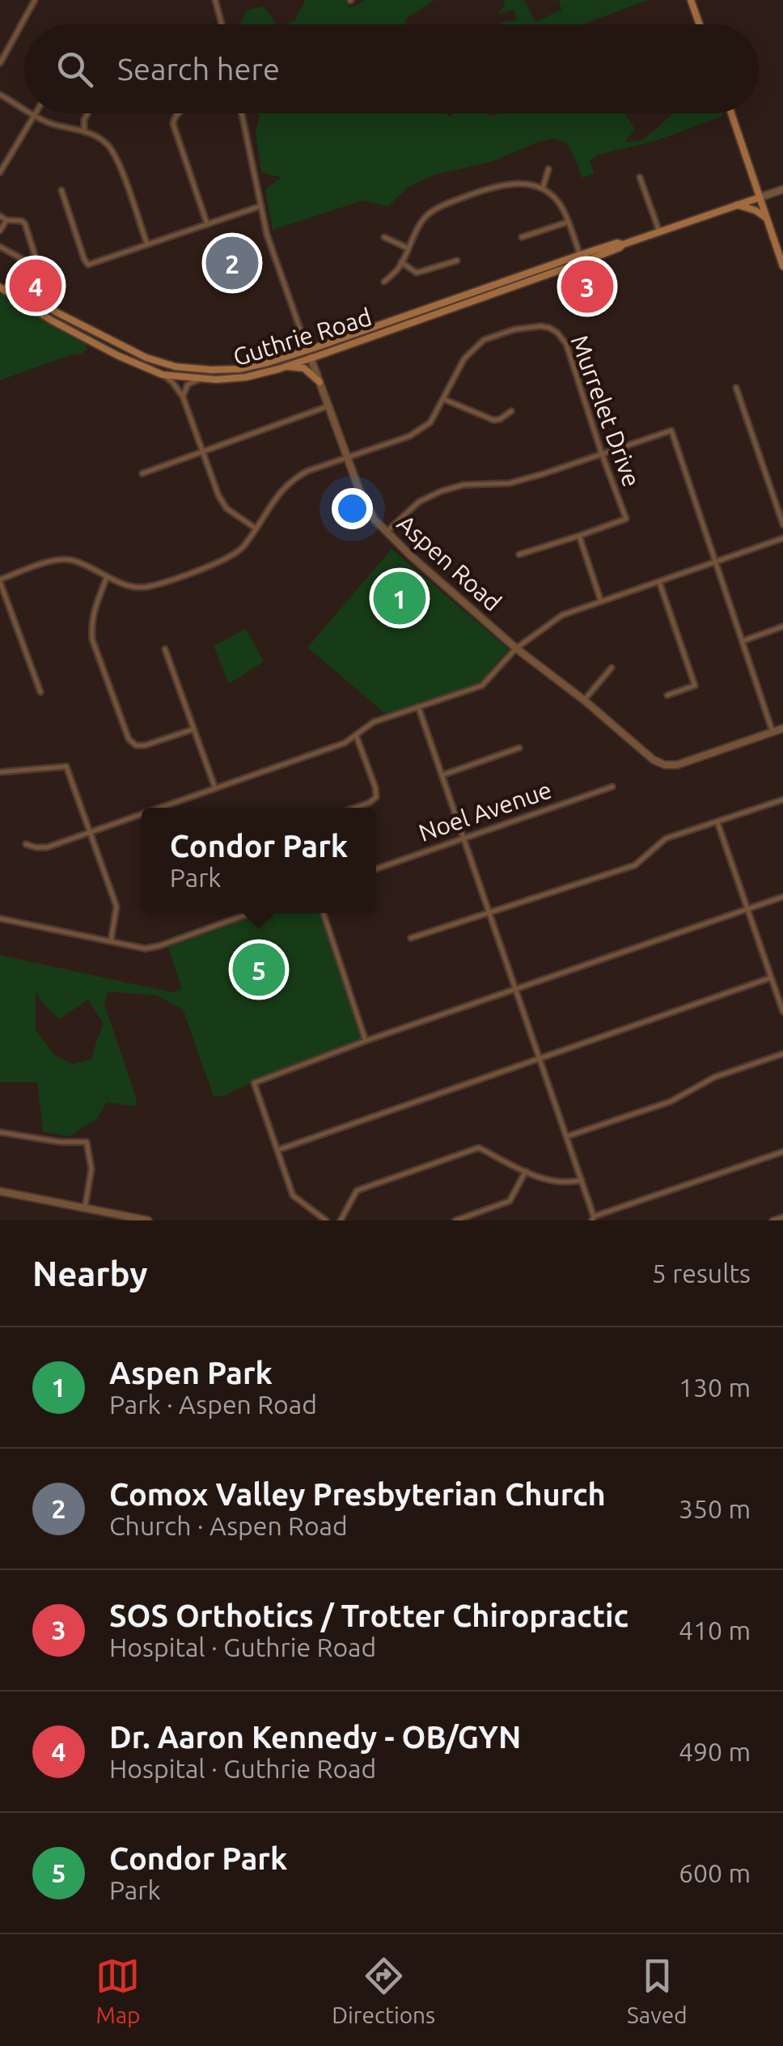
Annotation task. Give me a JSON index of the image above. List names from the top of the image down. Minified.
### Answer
{"streets":{"main road":["Guthrie Road"],"street":["Murrelet Drive","Aspen Road","Noel Avenue"]},"crossings":[["Guthrie Road","Aspen Road"],["Murrelet Drive","Aspen Road"]],"page":{"search":"Search here","pins":["2","4","3","1","5"],"popup":["Condor Park","Park"],"heading":["Nearby","5 results"],"list":[{"mark":"1","name":"Aspen Park","note":"Park · Aspen Road","value":"130 m"},{"mark":"2","name":"Comox Valley Presbyterian Church","note":"Church · Aspen Road","value":"350 m"},{"mark":"3","name":"SOS Orthotics / Trotter Chiropractic","note":"Hospital · Guthrie Road","value":"410 m"},{"mark":"4","name":"Dr. Aaron Kennedy - OB/GYN","note":"Hospital · Guthrie Road","value":"490 m"},{"mark":"5","name":"Condor Park","note":"Park","value":"600 m"}],"nav":["Map","Directions","Saved"]}}
